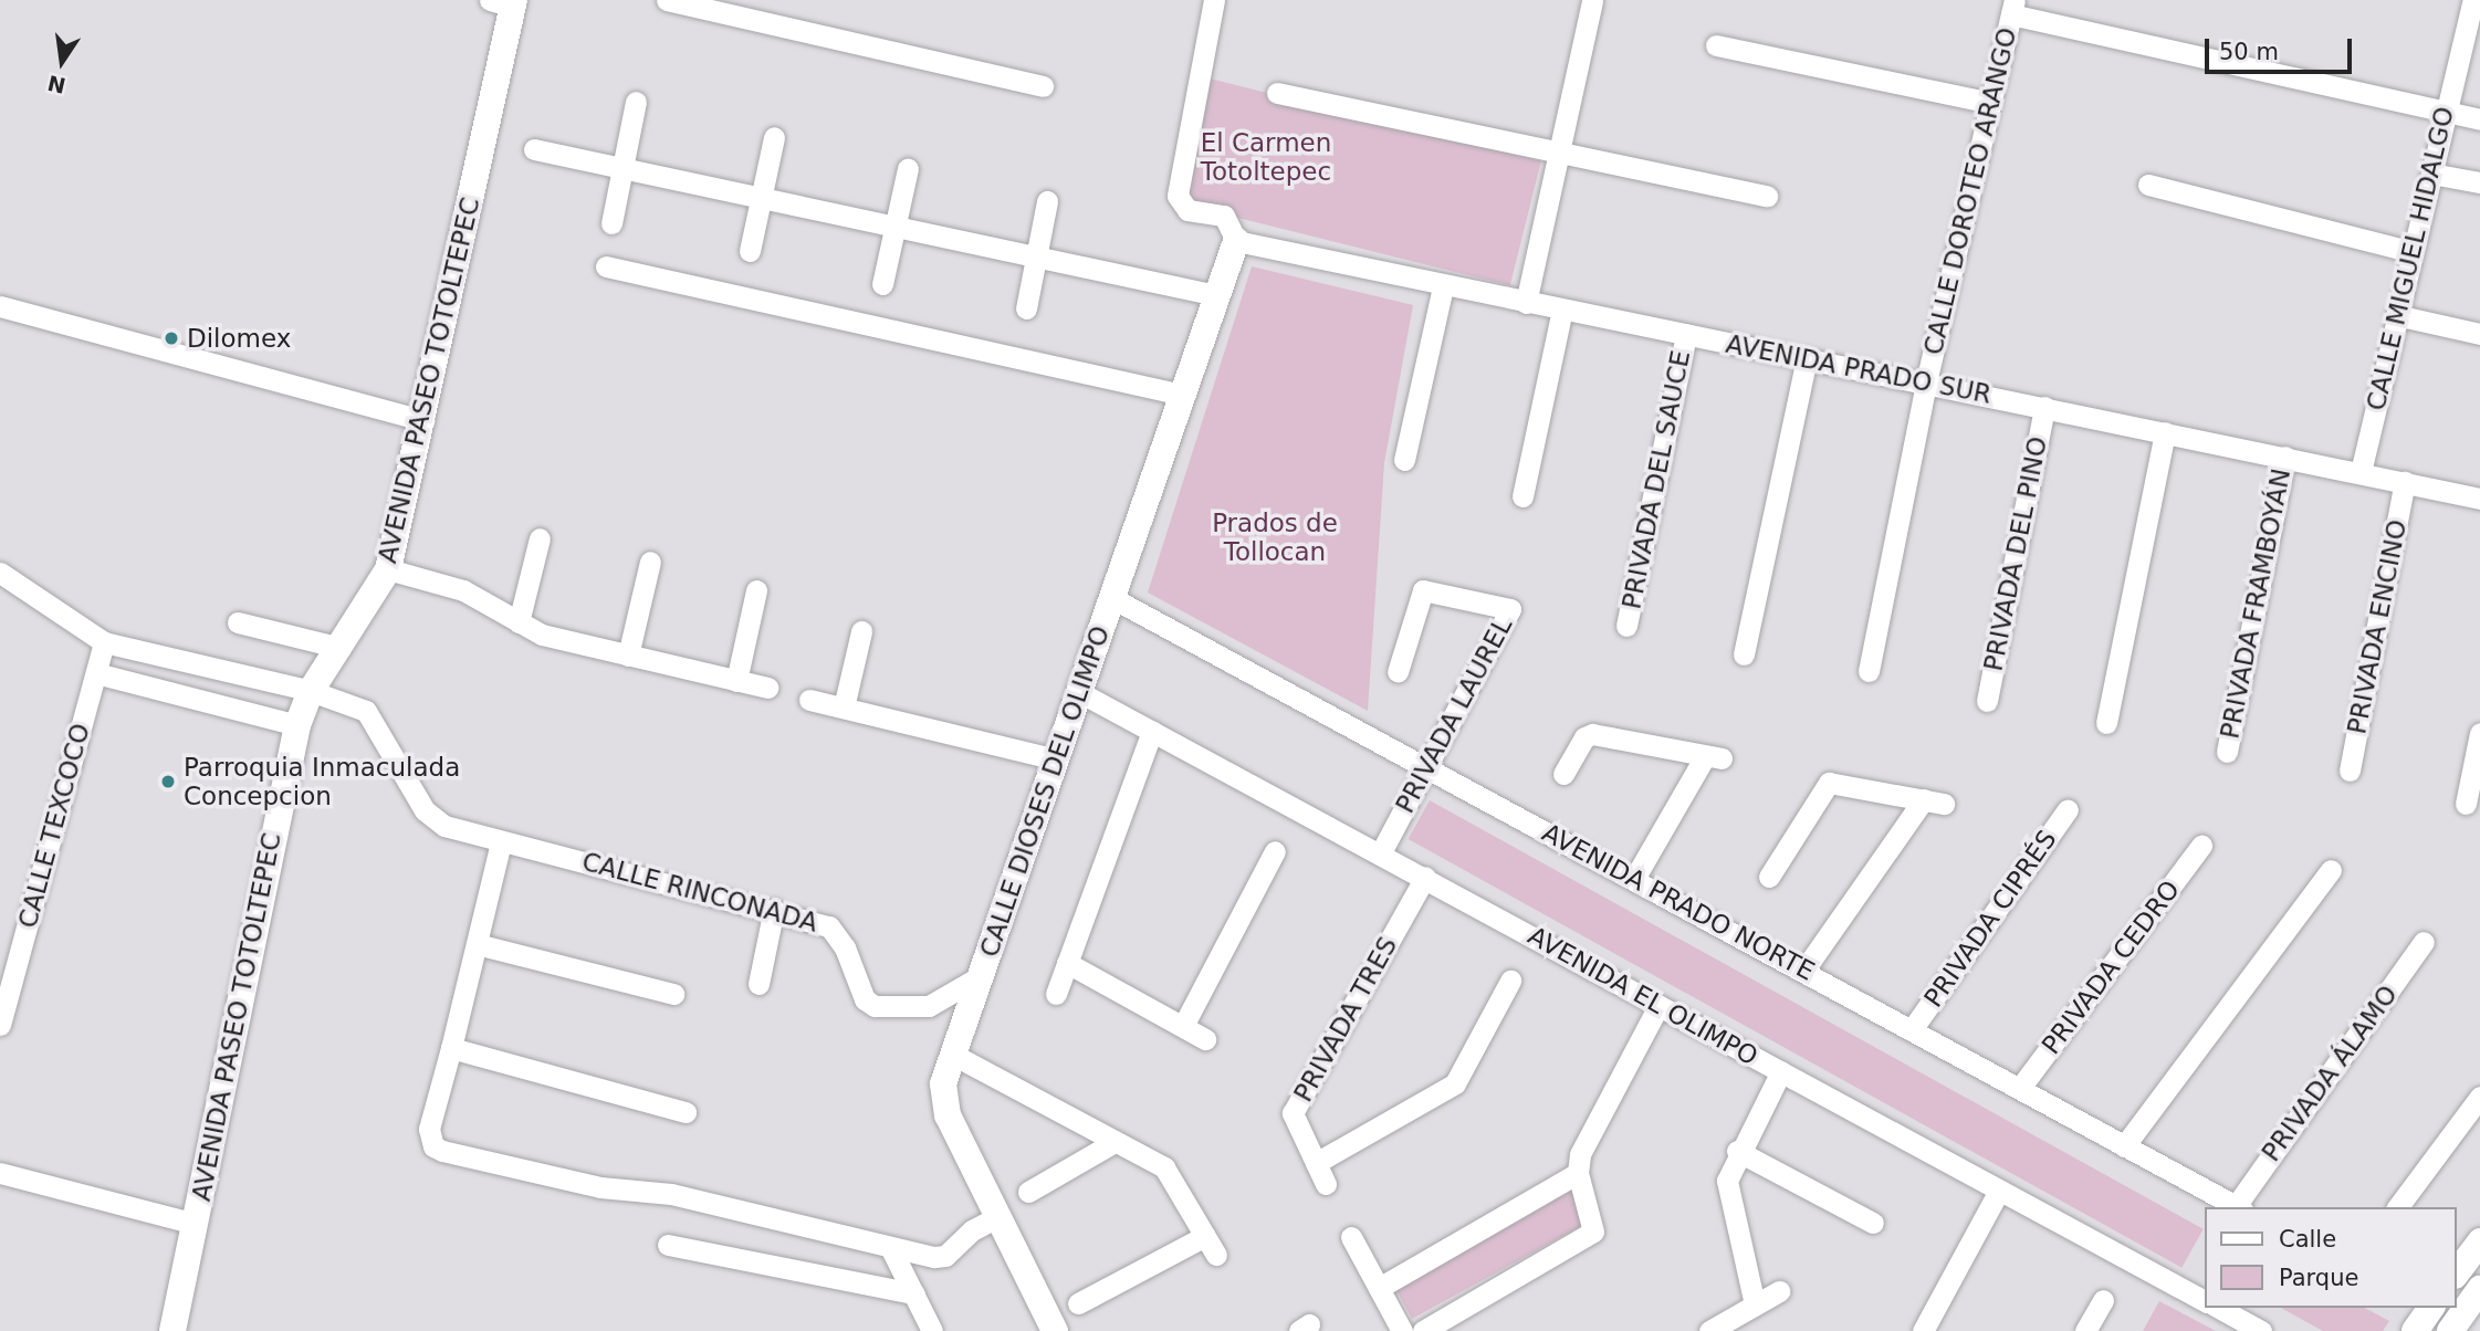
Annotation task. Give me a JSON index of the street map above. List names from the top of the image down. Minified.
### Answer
{"streets":{"main road":["AVENIDA PASEO TOTOLTEPEC","CALLE DIOSES DEL OLIMPO"],"street":["CALLE DOROTEO ARANGO","CALLE MIGUEL HIDALGO","AVENIDA PRADO SUR","PRIVADA DEL SAUCE","PRIVADA DEL PINO","PRIVADA FRAMBOYÁN","PRIVADA ENCINO","PRIVADA LAUREL","CALLE TEXCOCO","CALLE RINCONADA","AVENIDA PRADO NORTE","PRIVADA CIPRÉS","PRIVADA CEDRO","AVENIDA EL OLIMPO","PRIVADA TRES","PRIVADA ÁLAMO"]},"crossings":[["CALLE DOROTEO ARANGO","AVENIDA PRADO SUR"],["CALLE MIGUEL HIDALGO","AVENIDA PRADO SUR"],["AVENIDA PRADO SUR","PRIVADA DEL SAUCE"],["AVENIDA PRADO SUR","PRIVADA DEL PINO"],["AVENIDA PRADO SUR","PRIVADA FRAMBOYÁN"],["AVENIDA PRADO SUR","PRIVADA ENCINO"],["AVENIDA PRADO SUR","CALLE DIOSES DEL OLIMPO"],["AVENIDA PASEO TOTOLTEPEC","CALLE RINCONADA"],["PRIVADA LAUREL","AVENIDA PRADO NORTE"],["PRIVADA LAUREL","AVENIDA EL OLIMPO"],["CALLE DIOSES DEL OLIMPO","CALLE RINCONADA"],["CALLE DIOSES DEL OLIMPO","AVENIDA PRADO NORTE"],["CALLE DIOSES DEL OLIMPO","AVENIDA EL OLIMPO"],["CALLE TEXCOCO","CALLE RINCONADA"],["AVENIDA PRADO NORTE","PRIVADA CIPRÉS"],["AVENIDA PRADO NORTE","PRIVADA CEDRO"],["AVENIDA PRADO NORTE","PRIVADA ÁLAMO"],["AVENIDA EL OLIMPO","PRIVADA TRES"]],"parks":["El Carmen Totoltepec","Prados de Tollocan"],"places":["Dilomex","Parroquia Inmaculada Concepcion"],"legend":["Calle","Parque"],"scale_bar":"50 m","north":"bottom"}
